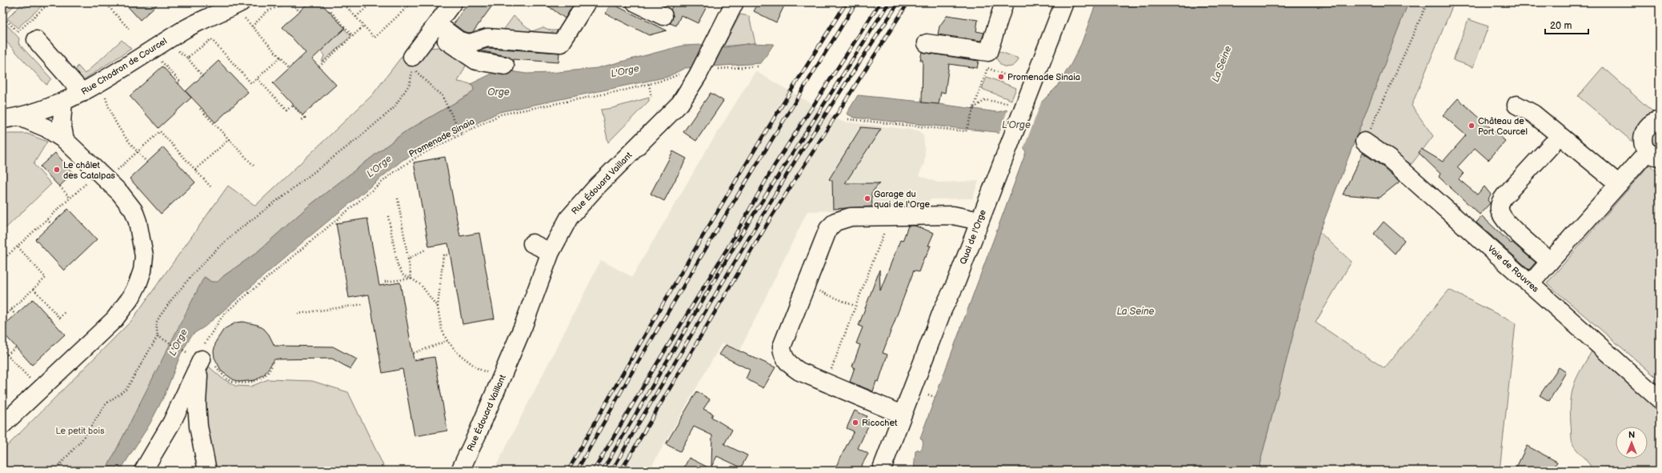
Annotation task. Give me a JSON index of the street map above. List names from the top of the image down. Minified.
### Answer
{"streets":{"street":["Rue Chodron de Courcel","Rue Édouard Vaillant","Quai de l'Orge","Voie de Rouvres"],"path":["Promenade Sinaia"]},"crossings":[["Promenade Sinaia","Rue Édouard Vaillant"]],"water":["La Seine","L'Orge","Orge"],"parks":["Le petit bois"],"places":["Promenade Sinaia","Château de Port Courcel","Le châlet des Catalpas","Garage du quai de l'Orge","Ricochet"],"scale_bar":"20 m","north":"top"}
